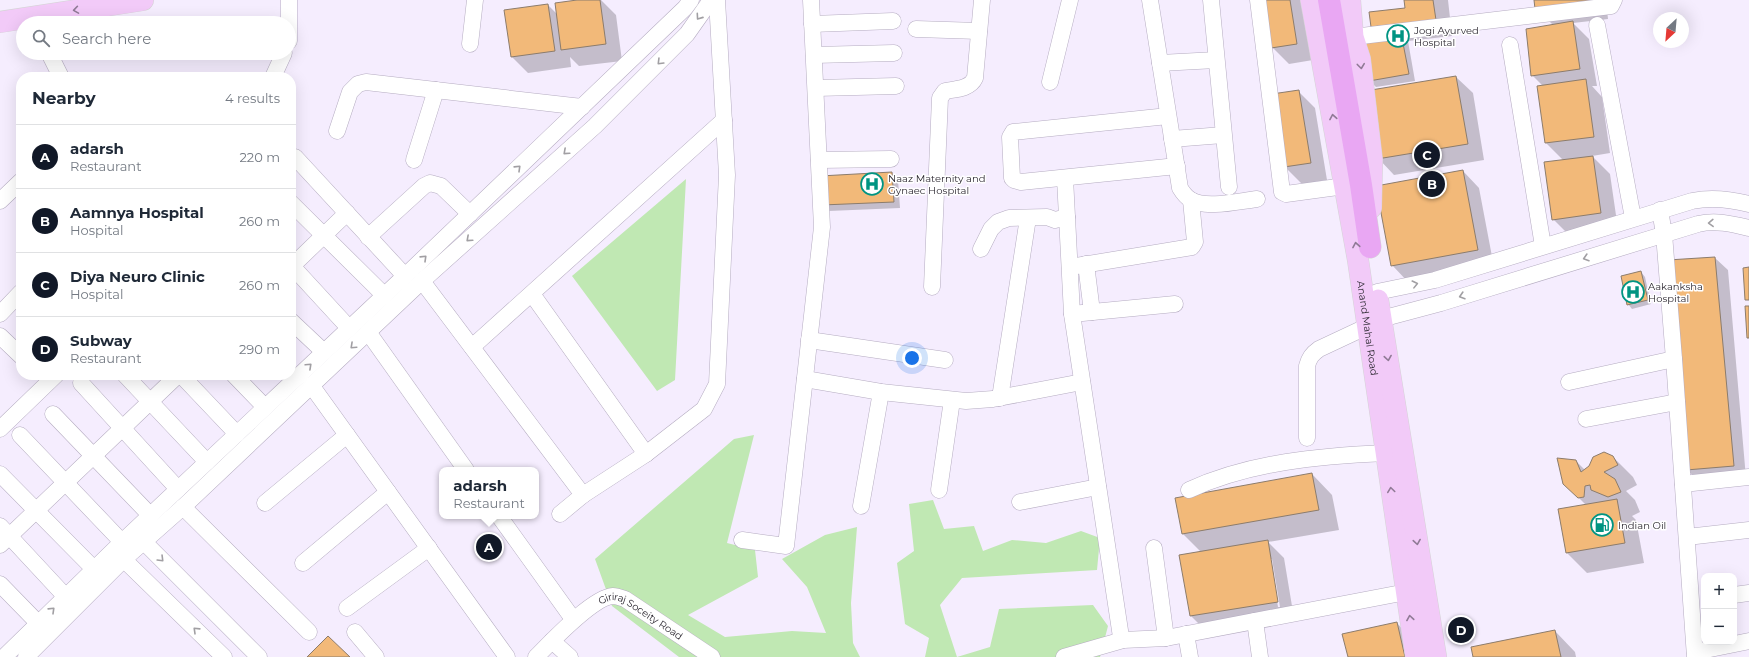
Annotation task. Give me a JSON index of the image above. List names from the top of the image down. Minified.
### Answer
{"streets":{"main road":["Anand Mahal Road"],"street":["Giriraj Soceity Road"]},"places":{"hospital":["Jogi Ayurved Hospital","Naaz Maternity and Gynaec Hospital","Aakanksha Hospital"],"fuel station":["Indian Oil"]},"north":"bottom left","page":{"search":"Search here","heading":["Nearby","4 results"],"list":[{"mark":"A","name":"adarsh","note":"Restaurant","value":"220 m"},{"mark":"B","name":"Aamnya Hospital","note":"Hospital","value":"260 m"},{"mark":"C","name":"Diya Neuro Clinic","note":"Hospital","value":"260 m"},{"mark":"D","name":"Subway","note":"Restaurant","value":"290 m"}],"pins":["C","B","A","D"],"popup":["adarsh","Restaurant"],"map_buttons":["+","−"]}}
